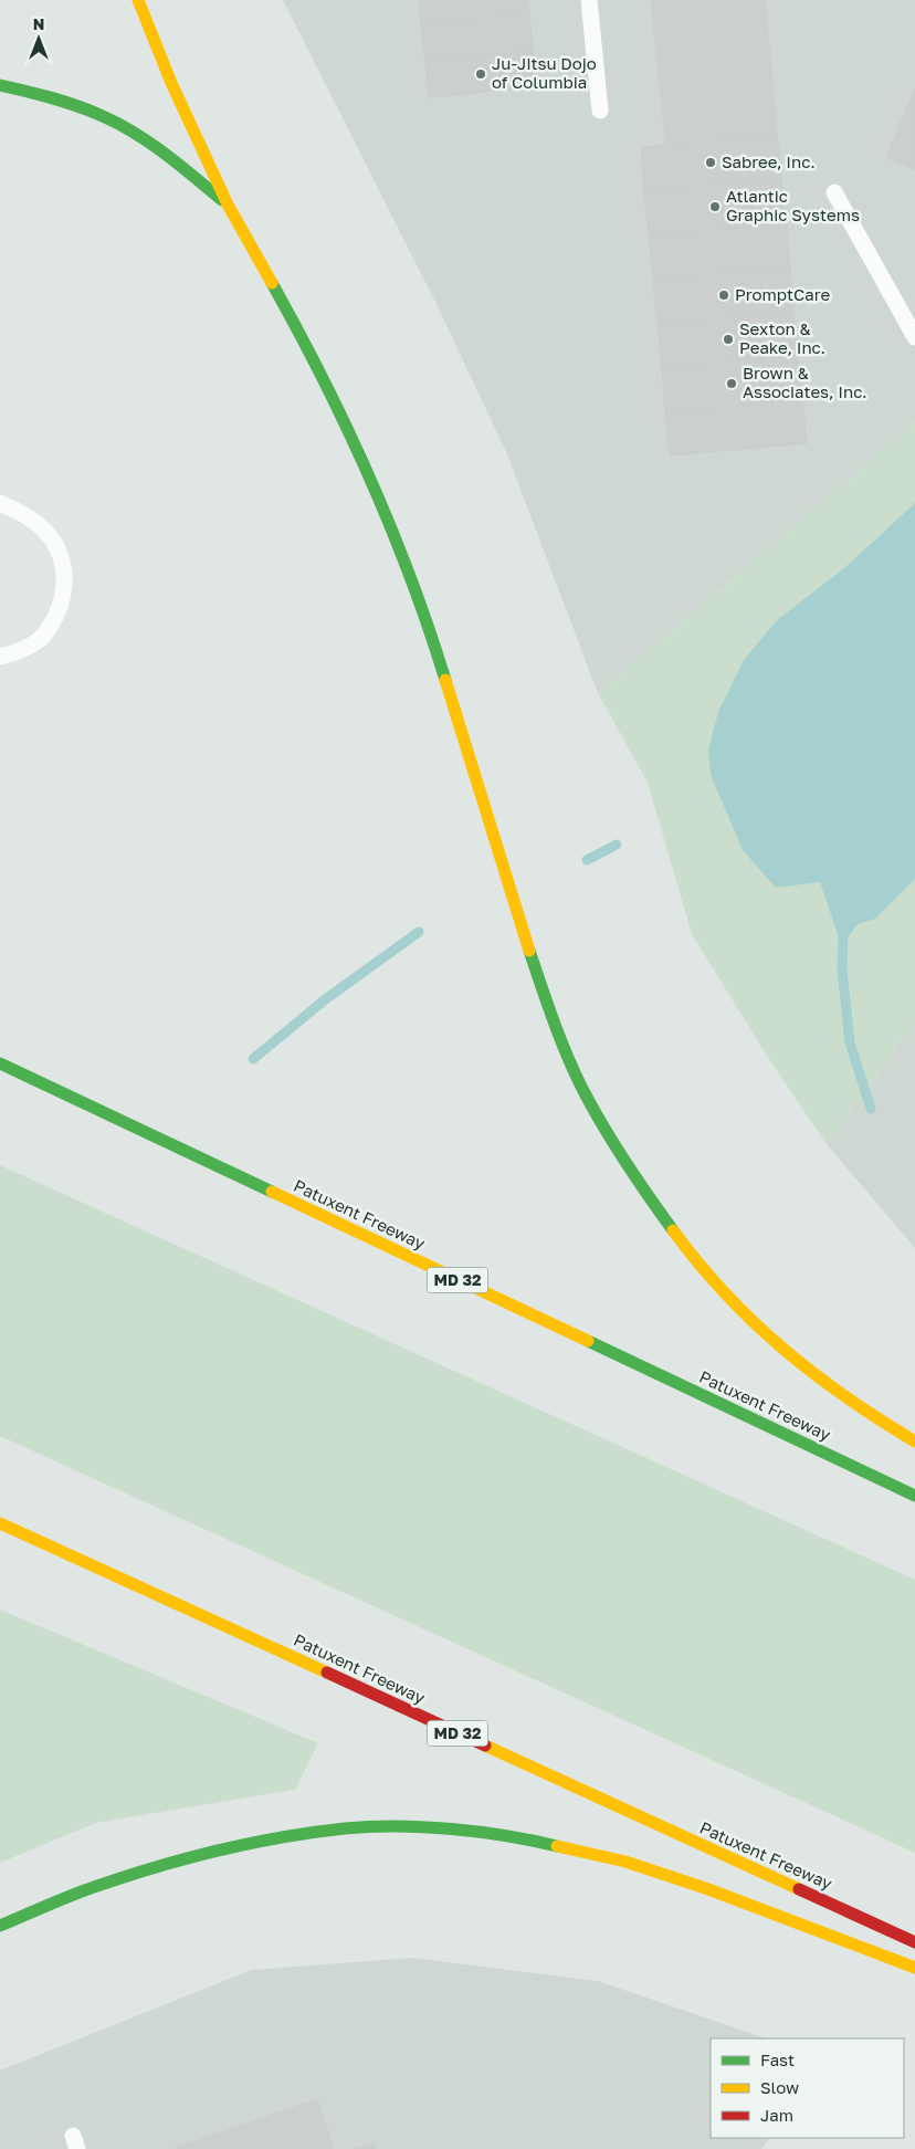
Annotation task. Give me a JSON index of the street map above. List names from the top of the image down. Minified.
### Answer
{"streets":{"highway":["Patuxent Freeway","MD 32"]},"places":["Ju-Jitsu Dojo of Columbia","Sabree, Inc.","Atlantic Graphic Systems","PromptCare","Sexton & Peake, Inc.","Brown & Associates, Inc."],"legend":["Fast","Slow","Jam"],"north":"top"}
